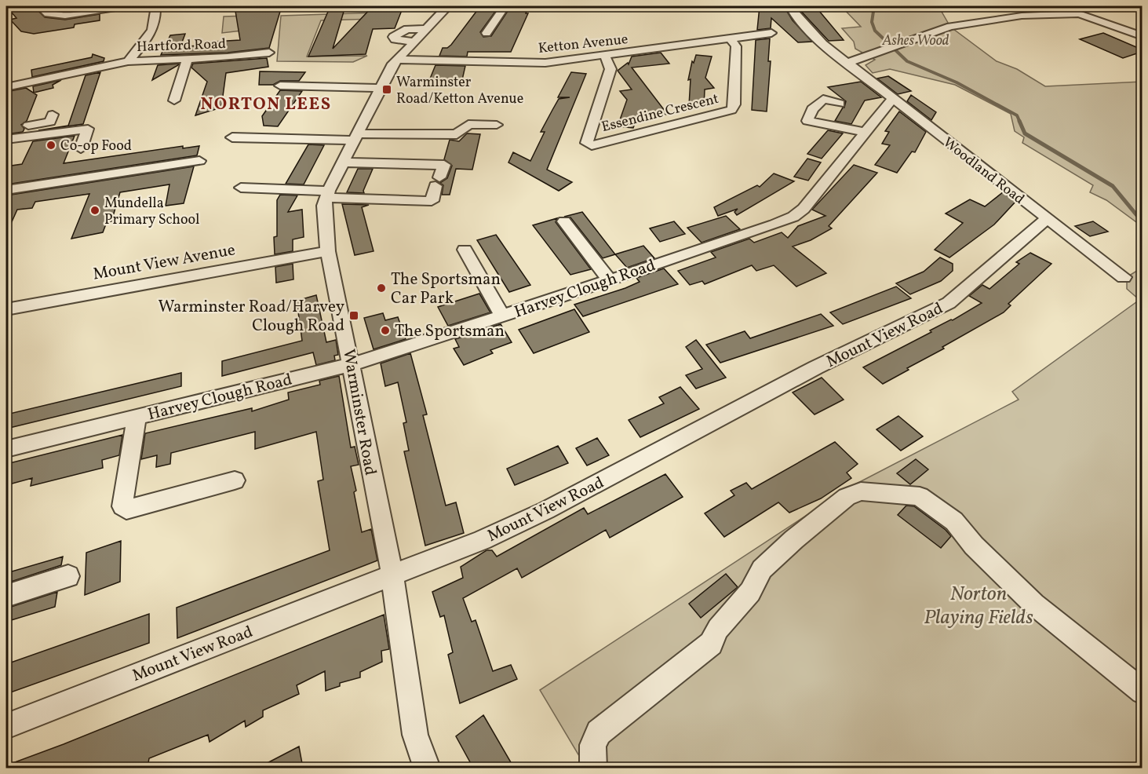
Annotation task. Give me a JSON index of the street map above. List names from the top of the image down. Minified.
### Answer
{"streets":{"street":["Ketton Avenue","Hartford Road","Essendine Crescent","Woodland Road","Mount View Avenue","Harvey Clough Road","Mount View Road","Warminster Road"]},"crossings":[["Ketton Avenue","Essendine Crescent"],["Ketton Avenue","Warminster Road"],["Woodland Road","Harvey Clough Road"],["Woodland Road","Mount View Road"],["Mount View Avenue","Warminster Road"],["Harvey Clough Road","Warminster Road"],["Mount View Road","Warminster Road"]],"districts":["NORTON LEES"],"parks":["Ashes Wood","Norton Playing Fields"],"places":{"transit":["Warminster Road/Ketton Avenue","Warminster Road/Harvey Clough Road"],"other":["Co-op Food","Mundella Primary School","The Sportsman Car Park","The Sportsman"]}}
